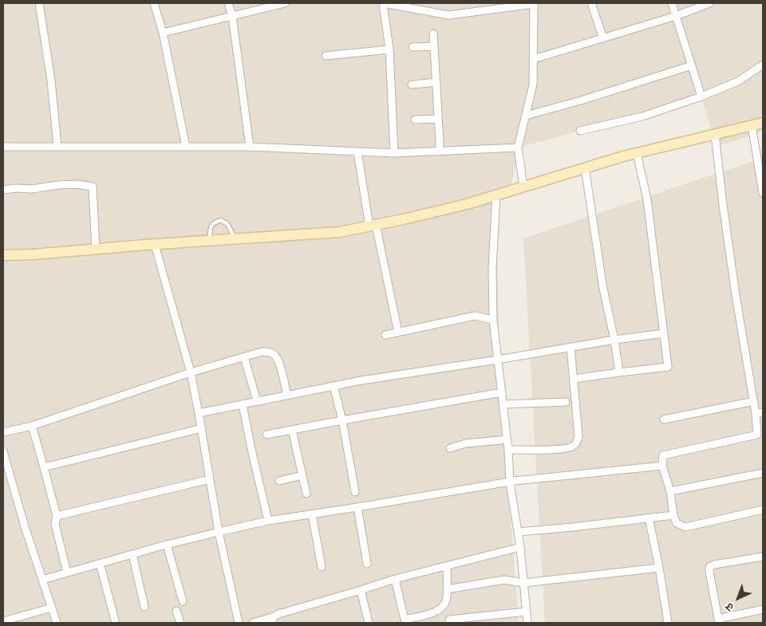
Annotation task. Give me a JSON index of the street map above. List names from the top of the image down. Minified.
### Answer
{"north":"bottom left"}
